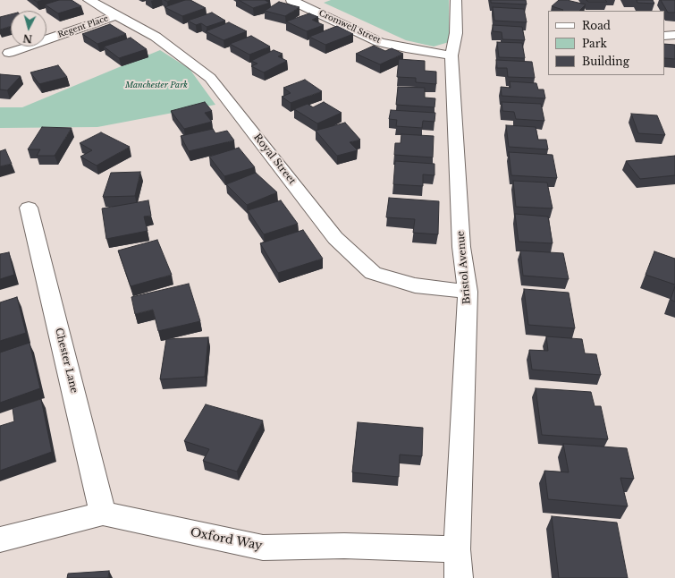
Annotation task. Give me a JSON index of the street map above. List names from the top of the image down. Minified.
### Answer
{"streets":{"street":["Regent Place","Cromwell Street","Royal Street","Bristol Avenue","Chester Lane","Oxford Way"]},"crossings":[["Regent Place","Royal Street"],["Cromwell Street","Bristol Avenue"],["Royal Street","Bristol Avenue"],["Bristol Avenue","Oxford Way"],["Chester Lane","Oxford Way"]],"parks":["Manchester Park"],"legend":["Road","Park","Building"],"north":"bottom"}
